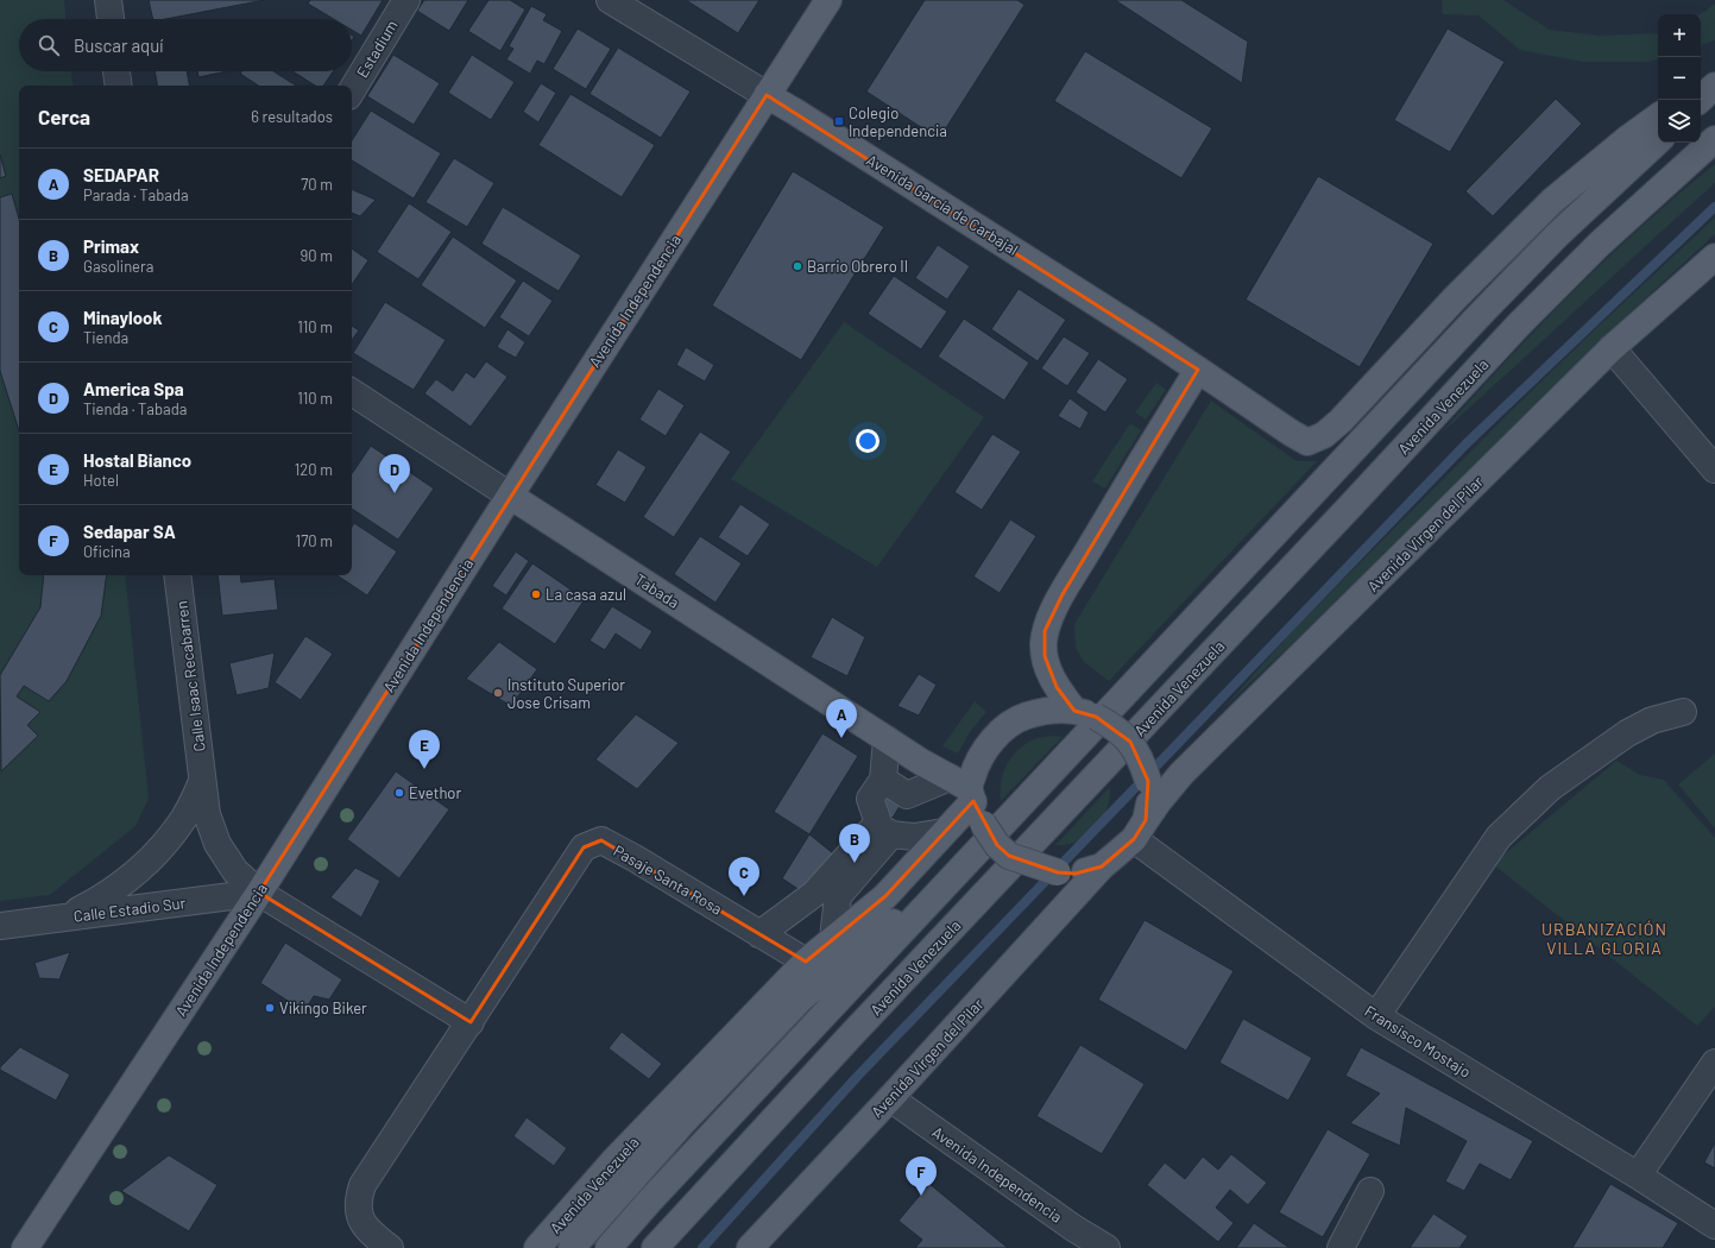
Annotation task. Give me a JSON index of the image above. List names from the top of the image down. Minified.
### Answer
{"streets":{"main road":["Avenida García de Carbajal","Avenida Independencia","Avenida Venezuela","Avenida Virgen del Pilar","Tabada"],"street":["Estadium","Calle Isaac Recabarren","Pasaje Santa Rosa","Calle Estadio Sur","Fransisco Mostajo"]},"crossings":[["Avenida García de Carbajal","Avenida Independencia"],["Avenida Independencia","Avenida Virgen del Pilar"],["Avenida Independencia","Tabada"],["Avenida Independencia","Calle Isaac Recabarren"],["Avenida Independencia","Calle Estadio Sur"],["Avenida Venezuela","Avenida Virgen del Pilar"],["Avenida Venezuela","Tabada"],["Avenida Venezuela","Pasaje Santa Rosa"],["Avenida Venezuela","Fransisco Mostajo"],["Avenida Virgen del Pilar","Tabada"],["Avenida Virgen del Pilar","Fransisco Mostajo"],["Tabada","Fransisco Mostajo"],["Calle Isaac Recabarren","Calle Estadio Sur"]],"districts":["URBANIZACIÓN VILLA GLORIA"],"places":{"transit":["Colegio Independencia"],"other":["Barrio Obrero II","La casa azul","Instituto Superior Jose Crisam","Evethor","Vikingo Biker"]},"page":{"map_buttons":["+","−"],"search":"Buscar aquí","heading":["Cerca","6 resultados"],"list":[{"mark":"A","name":"SEDAPAR","note":"Parada · Tabada","value":"70 m"},{"mark":"B","name":"Primax","note":"Gasolinera","value":"90 m"},{"mark":"C","name":"Minaylook","note":"Tienda","value":"110 m"},{"mark":"D","name":"America Spa","note":"Tienda · Tabada","value":"110 m"},{"mark":"E","name":"Hostal Bianco","note":"Hotel","value":"120 m"},{"mark":"F","name":"Sedapar SA","note":"Oficina","value":"170 m"}],"pins":["D","A","E","B","C","F"]}}
